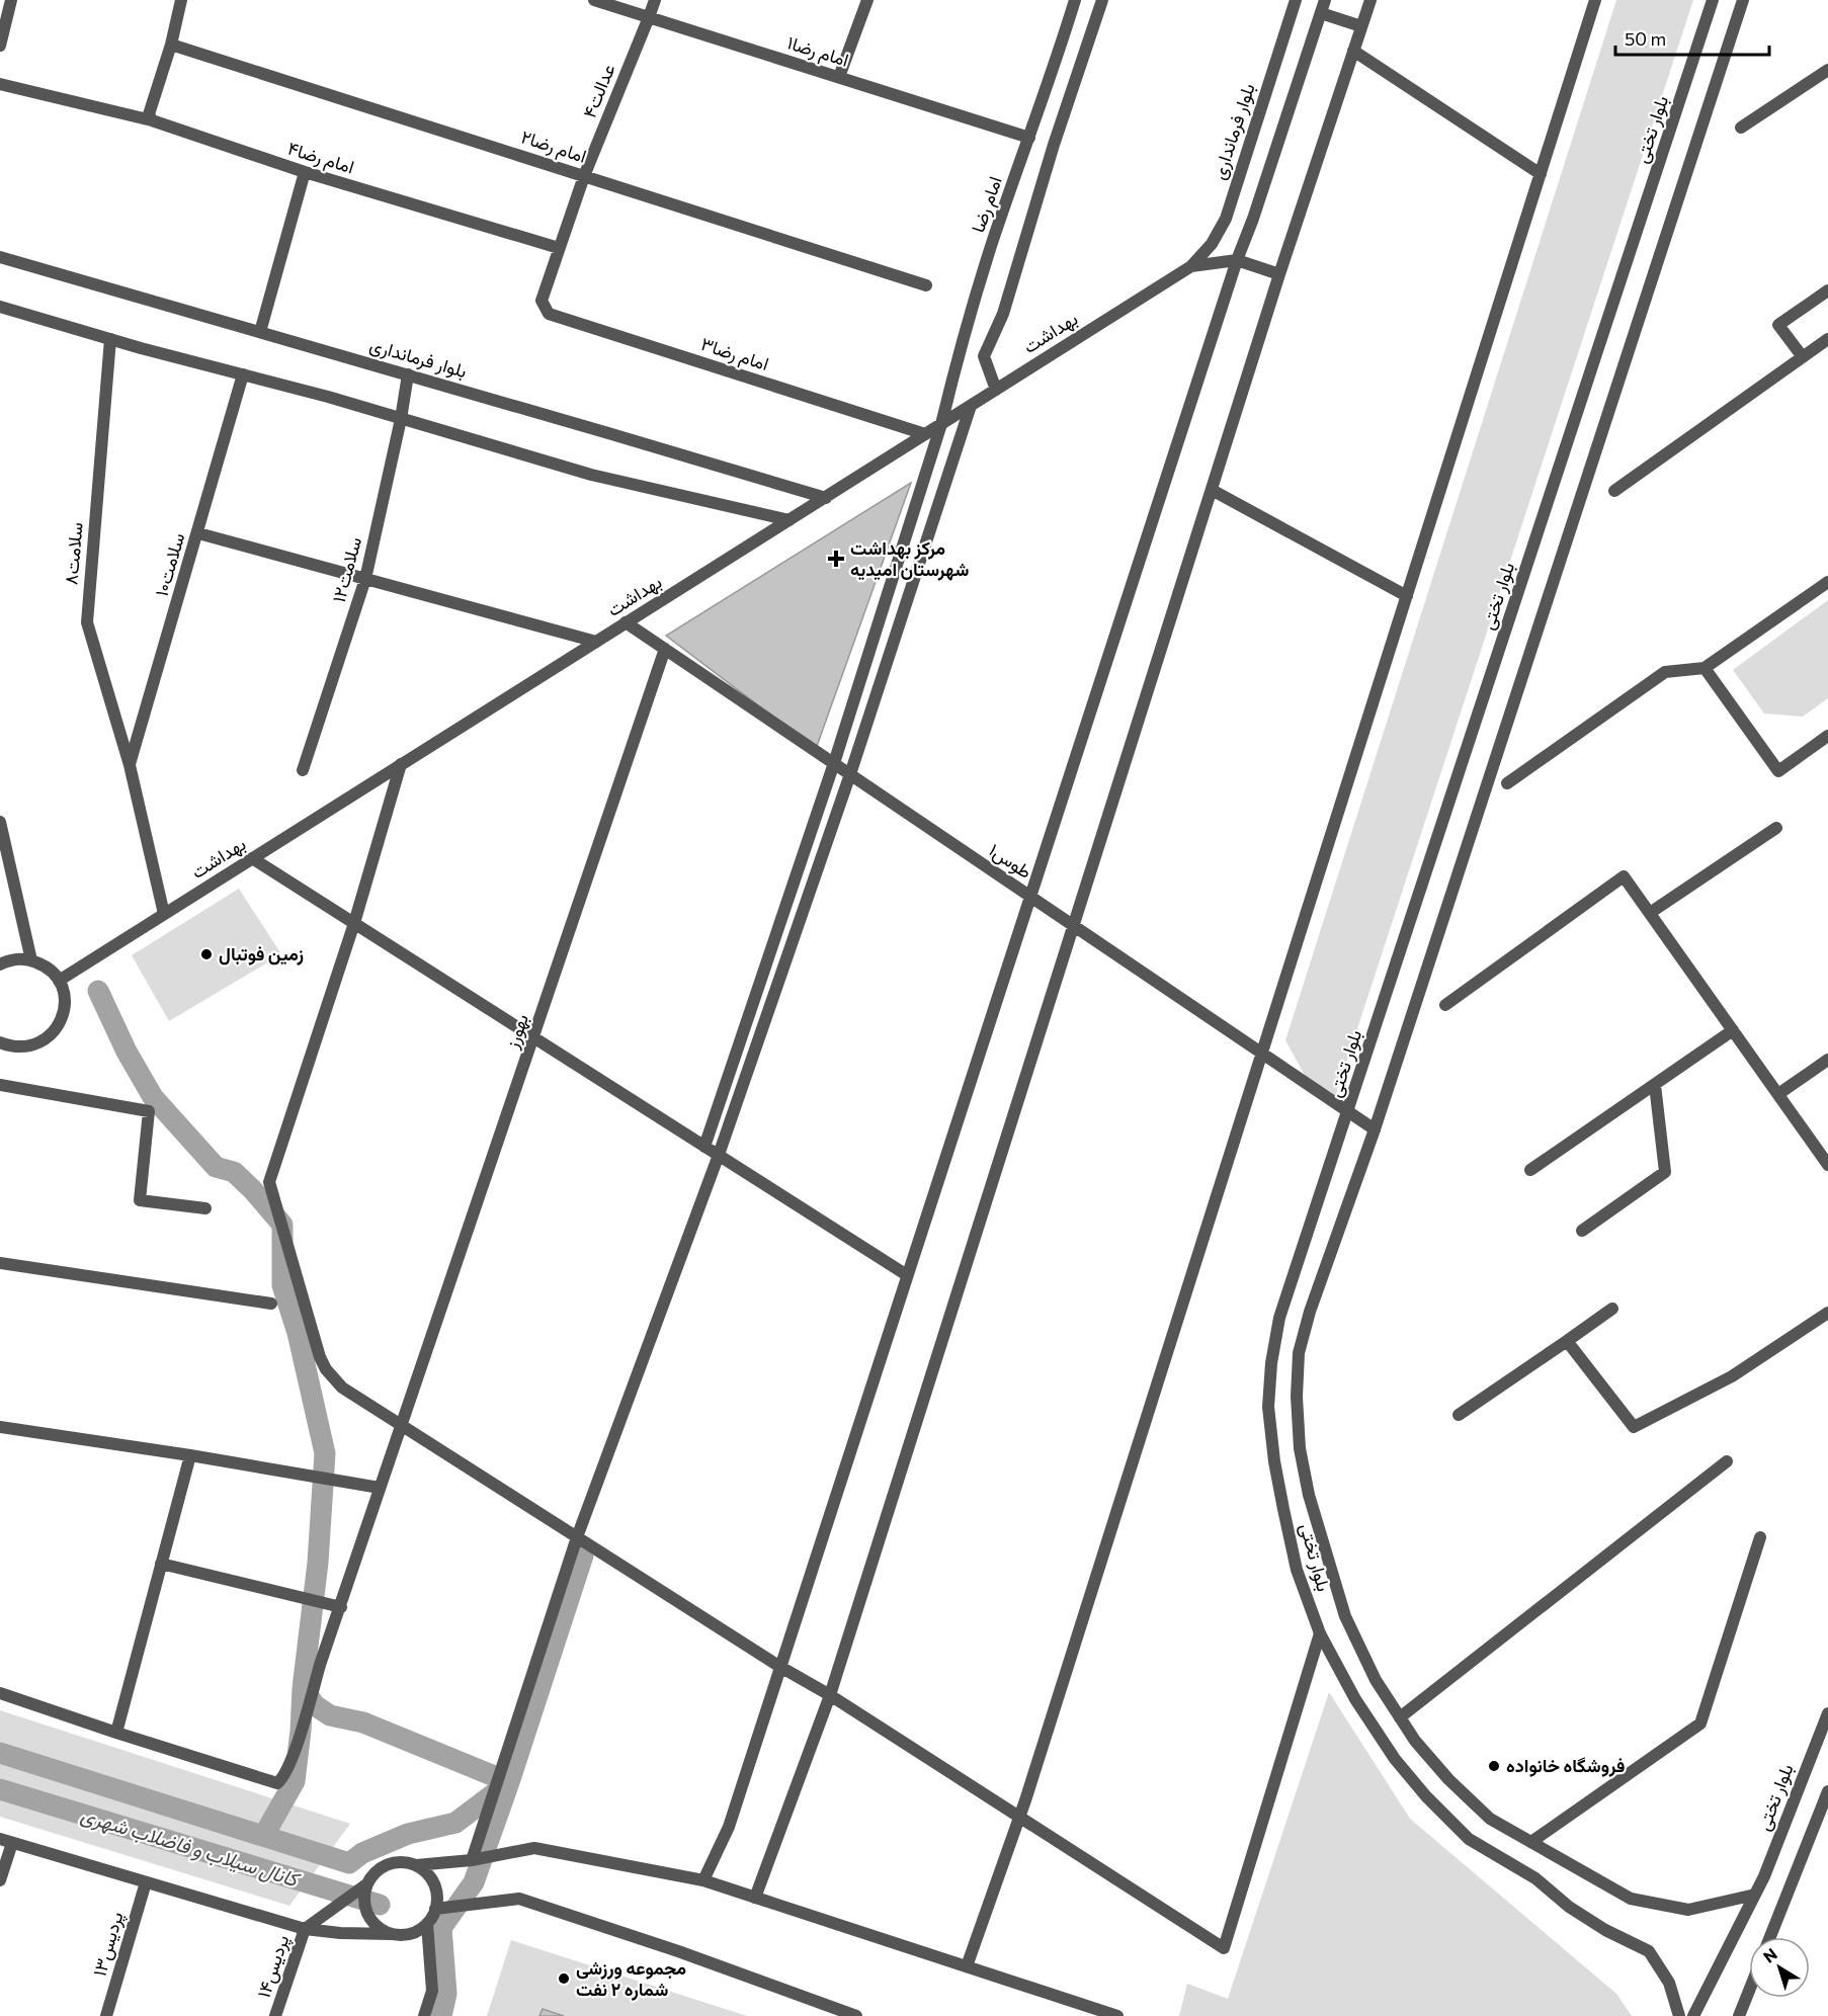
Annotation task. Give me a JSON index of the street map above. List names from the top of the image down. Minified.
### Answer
{"streets":{"street":["امام رضا۱","عدالت۴","بلوار تختی","بلوار فرمانداری","امام رضا۲","امام رضا۴","امام رضا","بهداشت","امام رضا۳","سلامت۸","سلامت۱۰","سلامت۱۲","طوس۱","بهورز","پردیس۱۳","پردیس۱۴"]},"crossings":[["امام رضا۱","عدالت۴"],["امام رضا۱","امام رضا"],["عدالت۴","امام رضا۲"],["عدالت۴","امام رضا۴"],["عدالت۴","امام رضا۳"],["بلوار تختی","طوس۱"],["بلوار فرمانداری","بهداشت"],["بلوار فرمانداری","سلامت۱۲"],["امام رضا","بهداشت"],["امام رضا","طوس۱"],["بهداشت","امام رضا۳"],["بهداشت","سلامت۸"],["بهداشت","طوس۱"],["سلامت۸","سلامت۱۰"],["طوس۱","بهورز"]],"water":["کانال سیلاب و فاضلاب شهری"],"places":{"health":["مرکز بهداشت شهرستان امیدیه"],"other":["زمین فوتبال","فروشگاه خانواده","مجموعه ورزشی شماره ۲ نفت"]},"scale_bar":"50 m","north":"top left"}
